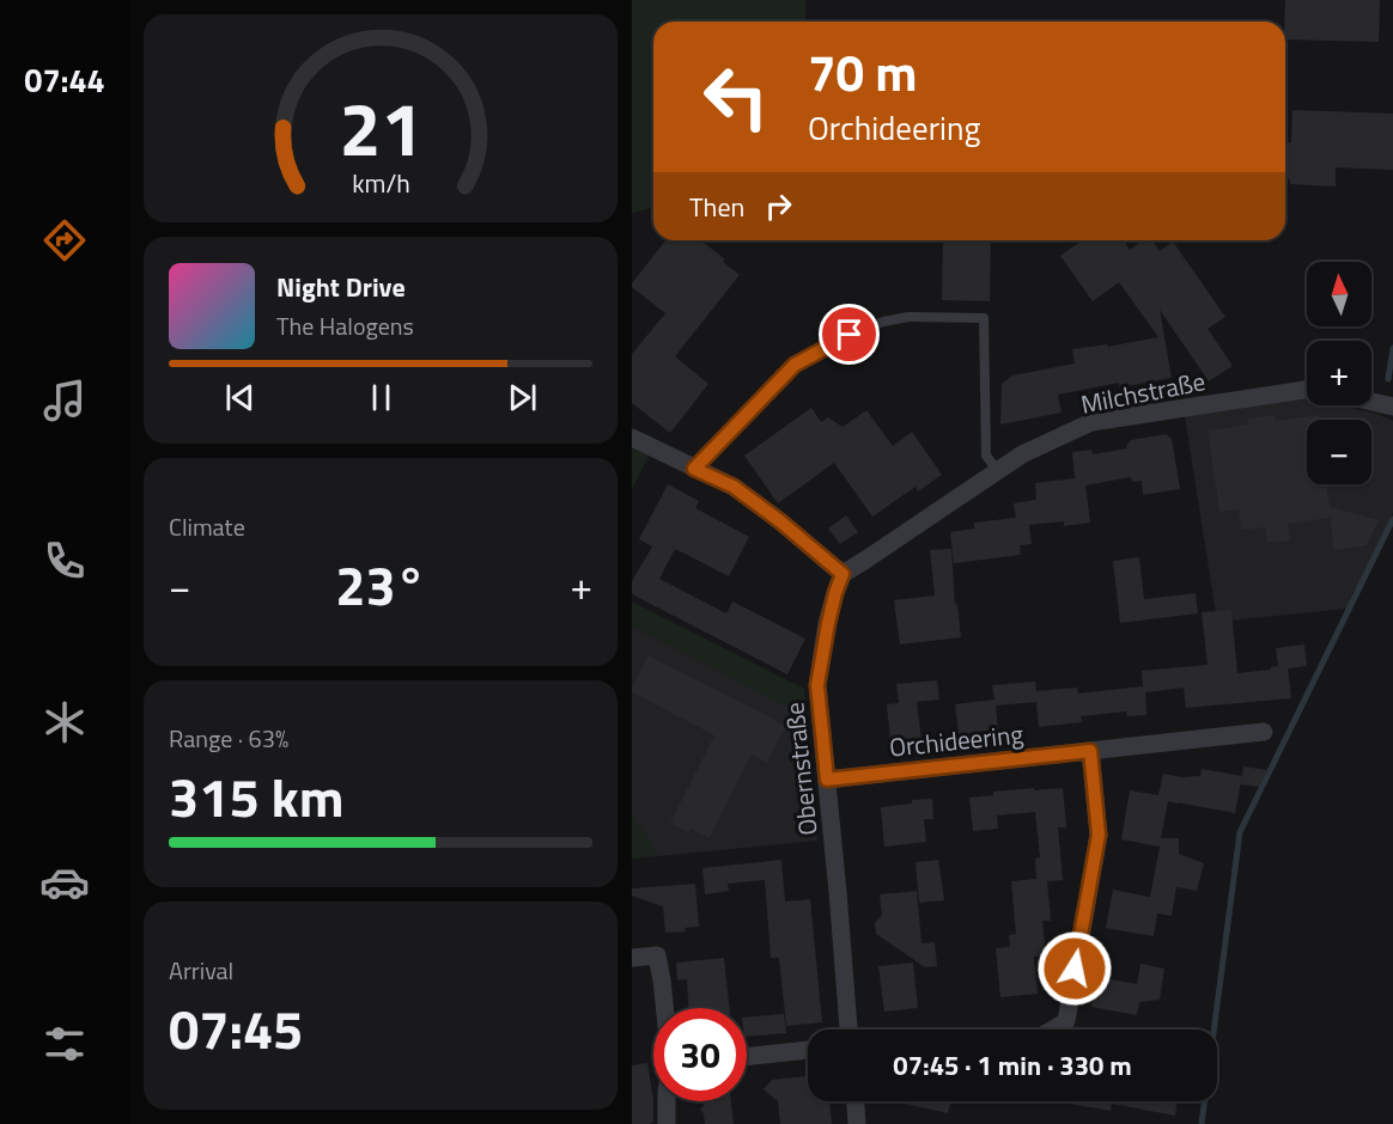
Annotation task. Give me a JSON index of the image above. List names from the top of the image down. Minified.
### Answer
{"streets":{"street":["Milchstraße","Orchideering","Obernstraße"]},"crossings":[["Milchstraße","Obernstraße"],["Orchideering","Obernstraße"]],"north":"top","page":{"tabs":"07:44","turn":["70 m","Orchideering"],"then":"Then","map_buttons":["+","−"],"song":["Night Drive","The Halogens"],"tile":["Climate",["Range · 63%","315 km"],["Arrival","07:45"]],"heat":["−","23°","+"],"limit":"30","trip":"07:45 · 1 min · 330 m","gauge":["21","km/h"]}}
